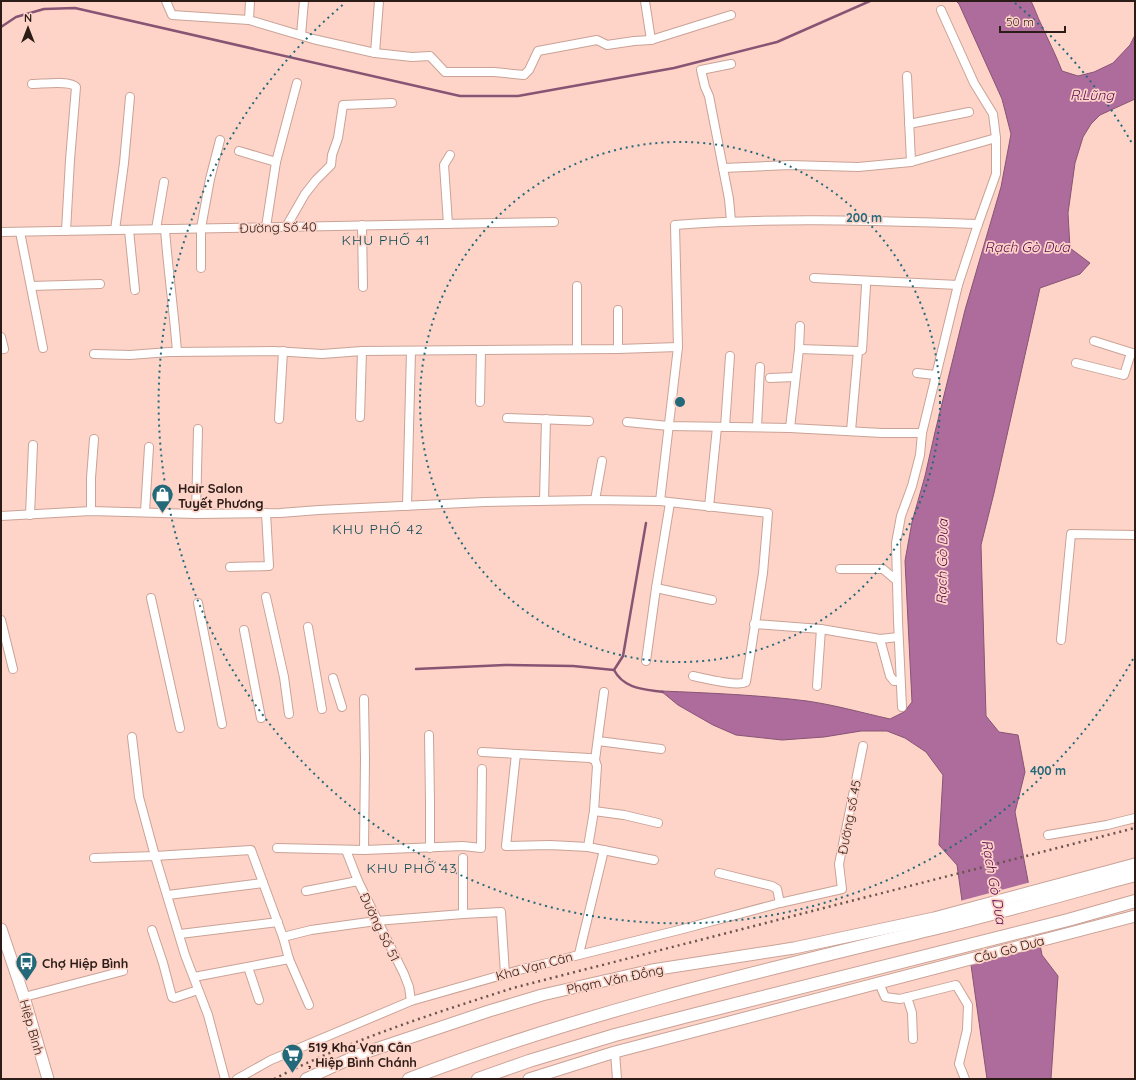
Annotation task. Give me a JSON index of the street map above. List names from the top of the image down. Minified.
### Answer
{"streets":{"highway":["Cầu Gò Dưa"],"main road":["Phạm Văn Đồng","Hiệp Bình"],"street":["Đường Số 40","Đường số 45","Đường Số 51","Kha Vạn Cân"]},"crossings":[["Đường số 45","Kha Vạn Cân"],["Đường Số 51","Kha Vạn Cân"]],"districts":["KHU PHỐ 41","KHU PHỐ 42","KHU PHỐ 43"],"water":["R.Lũng","Rạch Gò Dưa"],"places":{"shop":["Hair Salon Tuyết Phương"],"bus stop":["Chợ Hiệp Bình"],"supermarket":["519 Kha Vạn Cân , Hiệp Bình Chánh"]},"scale_bar":"50 m","north":"top","rings":["200 m","400 m"]}
